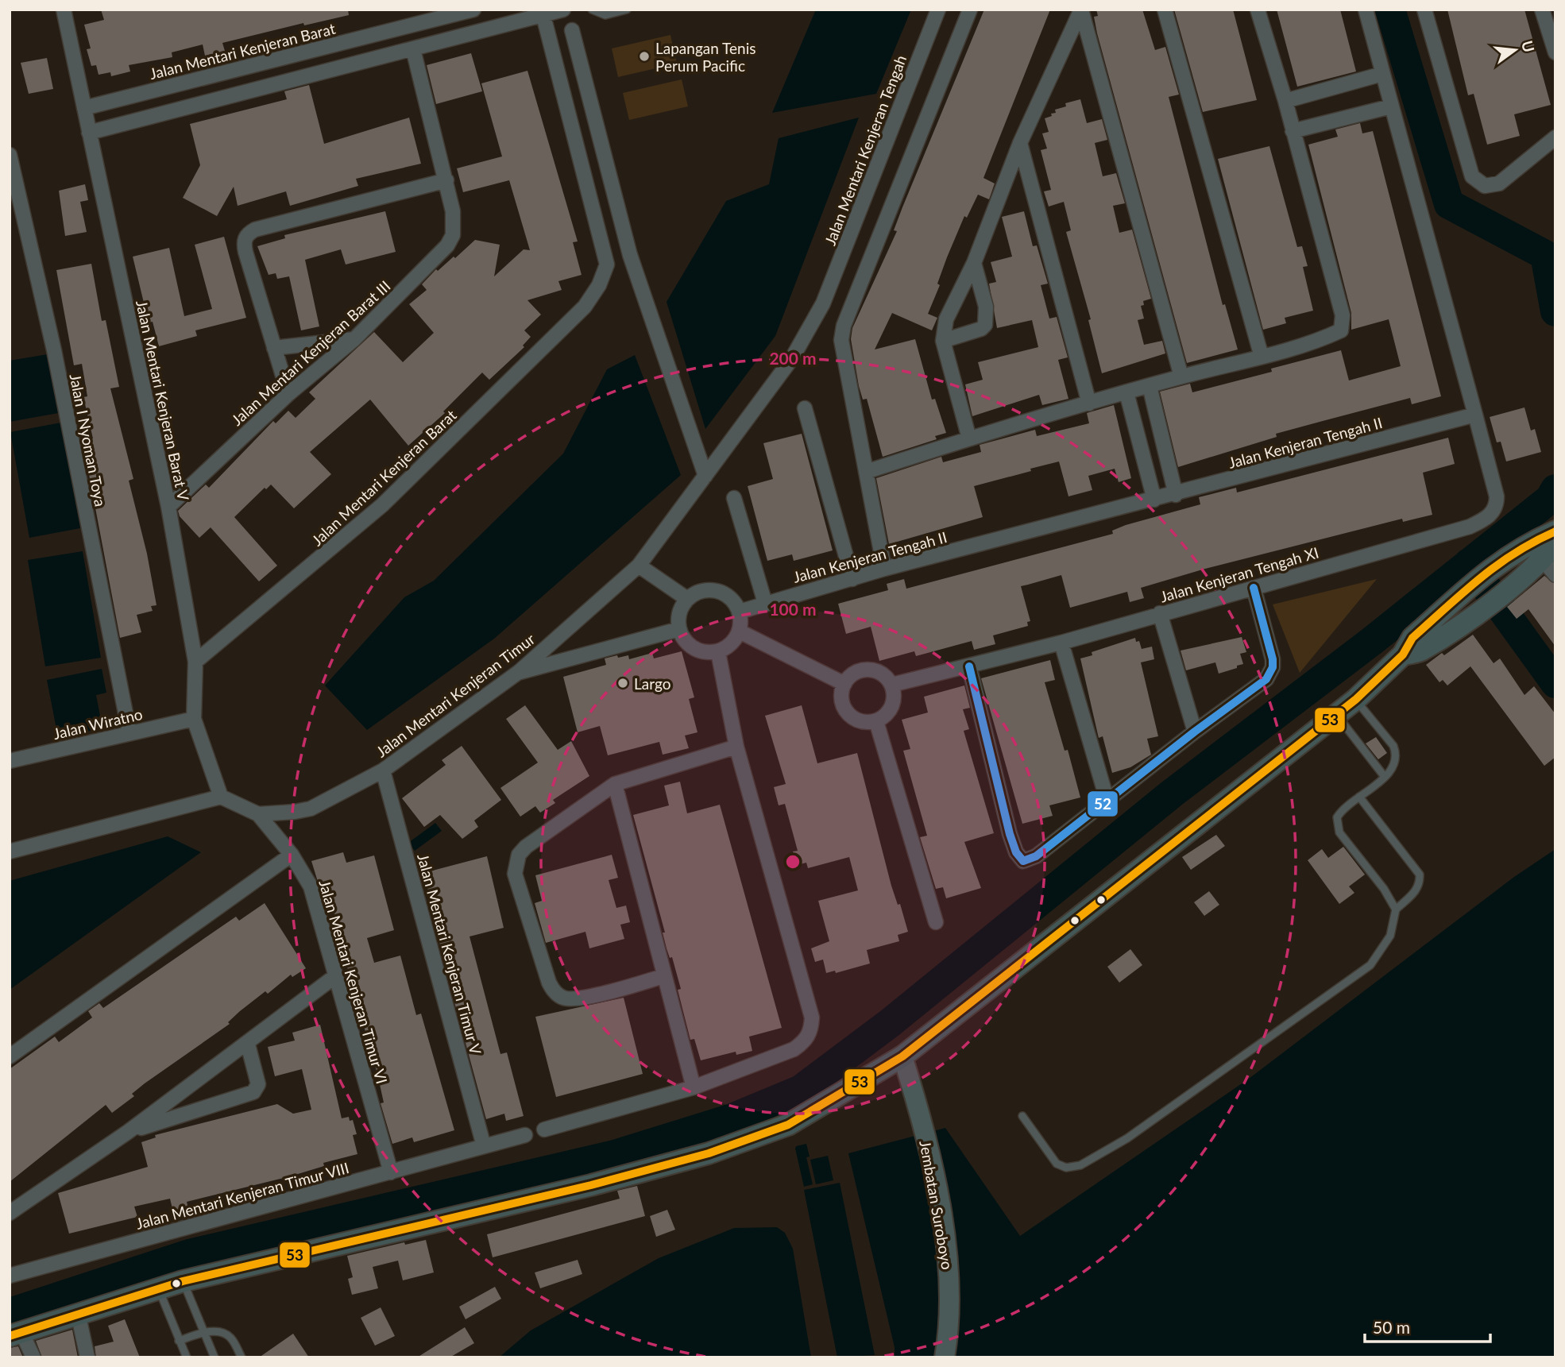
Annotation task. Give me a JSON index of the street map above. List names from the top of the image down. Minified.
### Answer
{"streets":{"street":["Jalan Mentari Kenjeran Barat","Jalan Mentari Kenjeran Tengah","Jalan Mentari Kenjeran Barat III","Jalan Mentari Kenjeran Barat V","Jalan I Nyoman Toya","Jalan Kenjeran Tengah II","Jalan Kenjeran Tengah XI","Jalan Mentari Kenjeran Timur","Jalan Wiratno","Jalan Mentari Kenjeran Timur V","Jalan Mentari Kenjeran Timur VI","Jalan Mentari Kenjeran Timur VIII","Jembatan Suroboyo"]},"crossings":[["Jalan Mentari Kenjeran Barat","Jalan Mentari Kenjeran Barat V"],["Jalan Mentari Kenjeran Tengah","Jalan Mentari Kenjeran Timur"],["Jalan Mentari Kenjeran Barat III","Jalan Mentari Kenjeran Barat V"],["Jalan Mentari Kenjeran Barat V","Jalan Wiratno"],["Jalan I Nyoman Toya","Jalan Wiratno"],["Jalan Kenjeran Tengah II","Jalan Kenjeran Tengah XI"],["Jalan Mentari Kenjeran Timur","Jalan Mentari Kenjeran Timur V"],["Jalan Mentari Kenjeran Timur","Jalan Mentari Kenjeran Timur VI"],["Jalan Mentari Kenjeran Timur V","Jalan Mentari Kenjeran Timur VIII"],["Jalan Mentari Kenjeran Timur VI","Jalan Mentari Kenjeran Timur VIII"]],"places":["Lapangan Tenis Perum Pacific","Largo"],"lines":["transit line 53","transit line 52"],"scale_bar":"50 m","north":"right","rings":["200 m","100 m"]}
